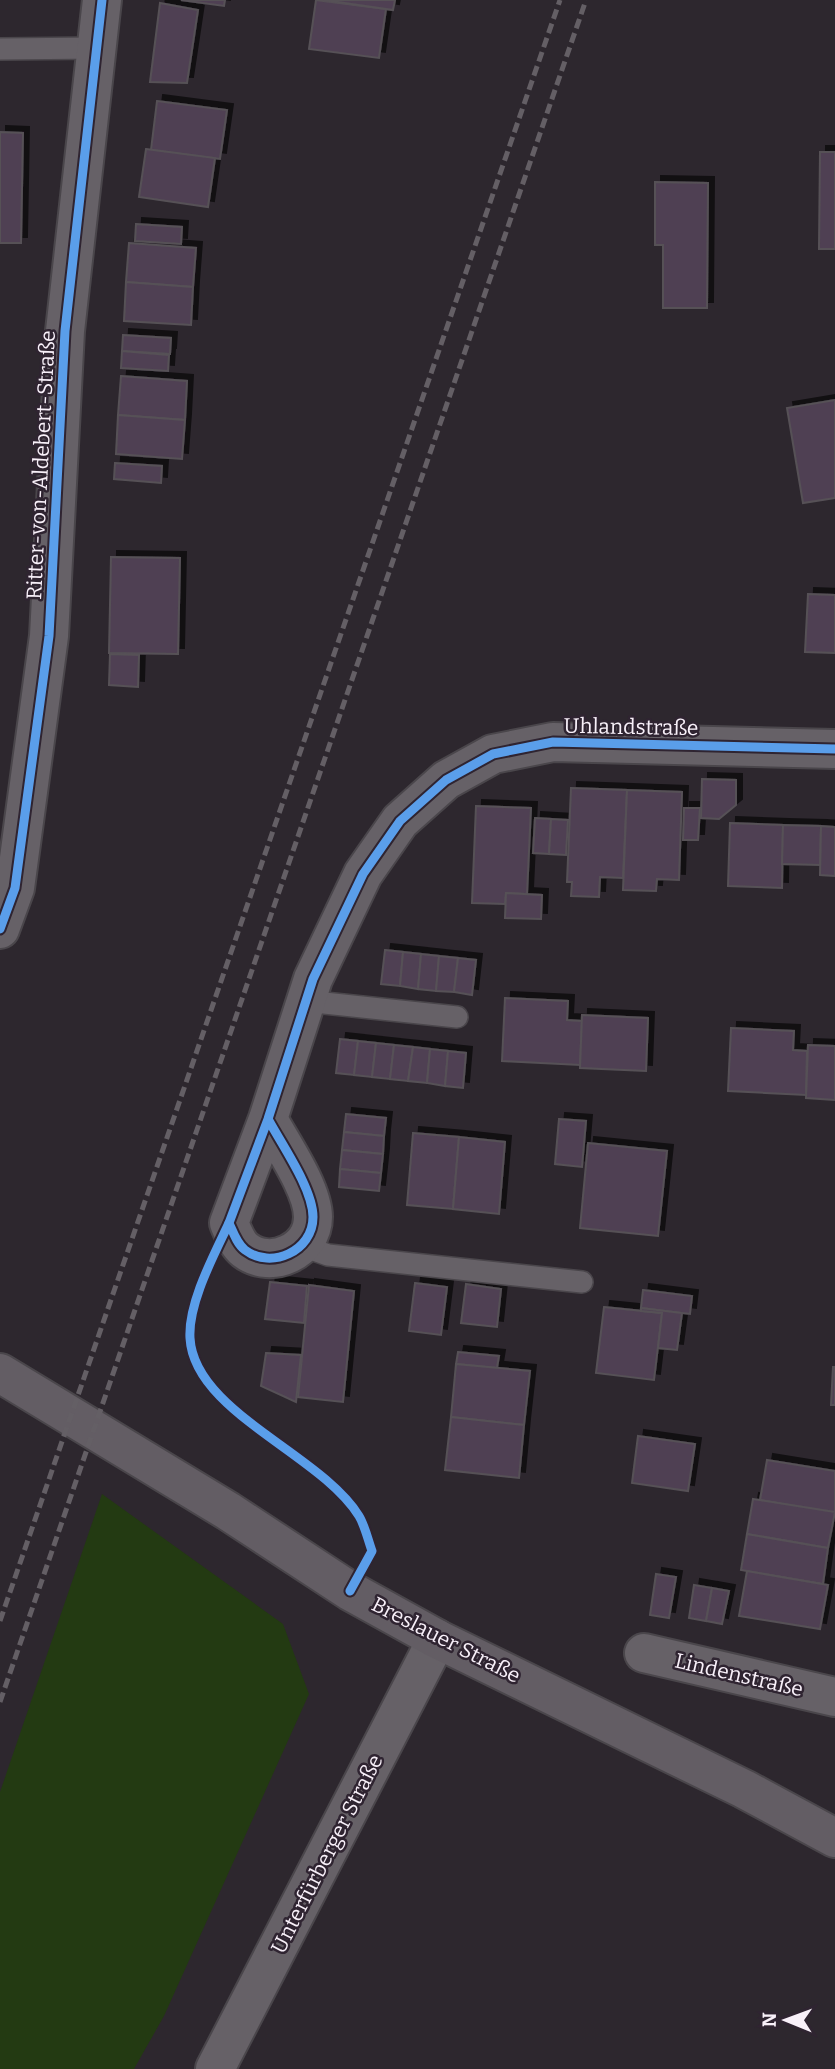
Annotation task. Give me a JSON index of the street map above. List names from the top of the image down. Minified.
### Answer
{"streets":{"main road":["Breslauer Straße"],"street":["Ritter-von-Aldebert-Straße","Uhlandstraße","Lindenstraße","Unterfürberger Straße"]},"crossings":[["Breslauer Straße","Unterfürberger Straße"]],"north":"left"}
